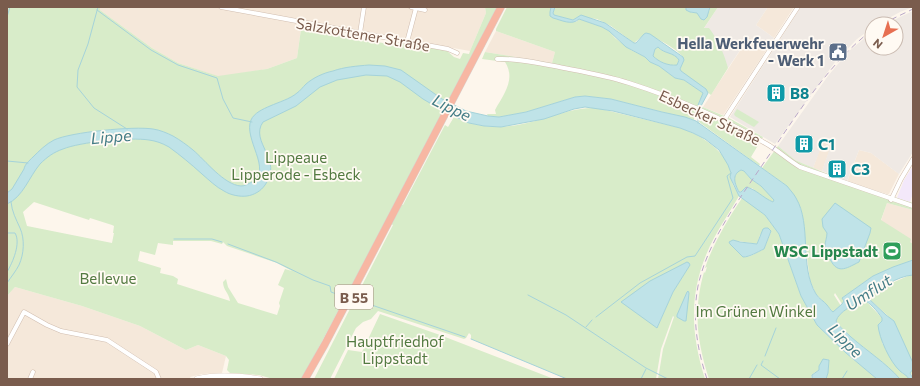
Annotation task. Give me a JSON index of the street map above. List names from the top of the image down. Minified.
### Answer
{"streets":{"highway":["B 55"],"street":["Salzkottener Straße","Esbecker Straße"]},"water":["Lippe","Umflut"],"parks":["Lippeaue Lipperode - Esbeck","Bellevue","Im Grünen Winkel","Hauptfriedhof Lippstadt"],"places":{"public building":["Hella Werkfeuerwehr - Werk 1"],"building":["B8","C1","C3"],"sports":["WSC Lippstadt"]},"north":"bottom left"}
